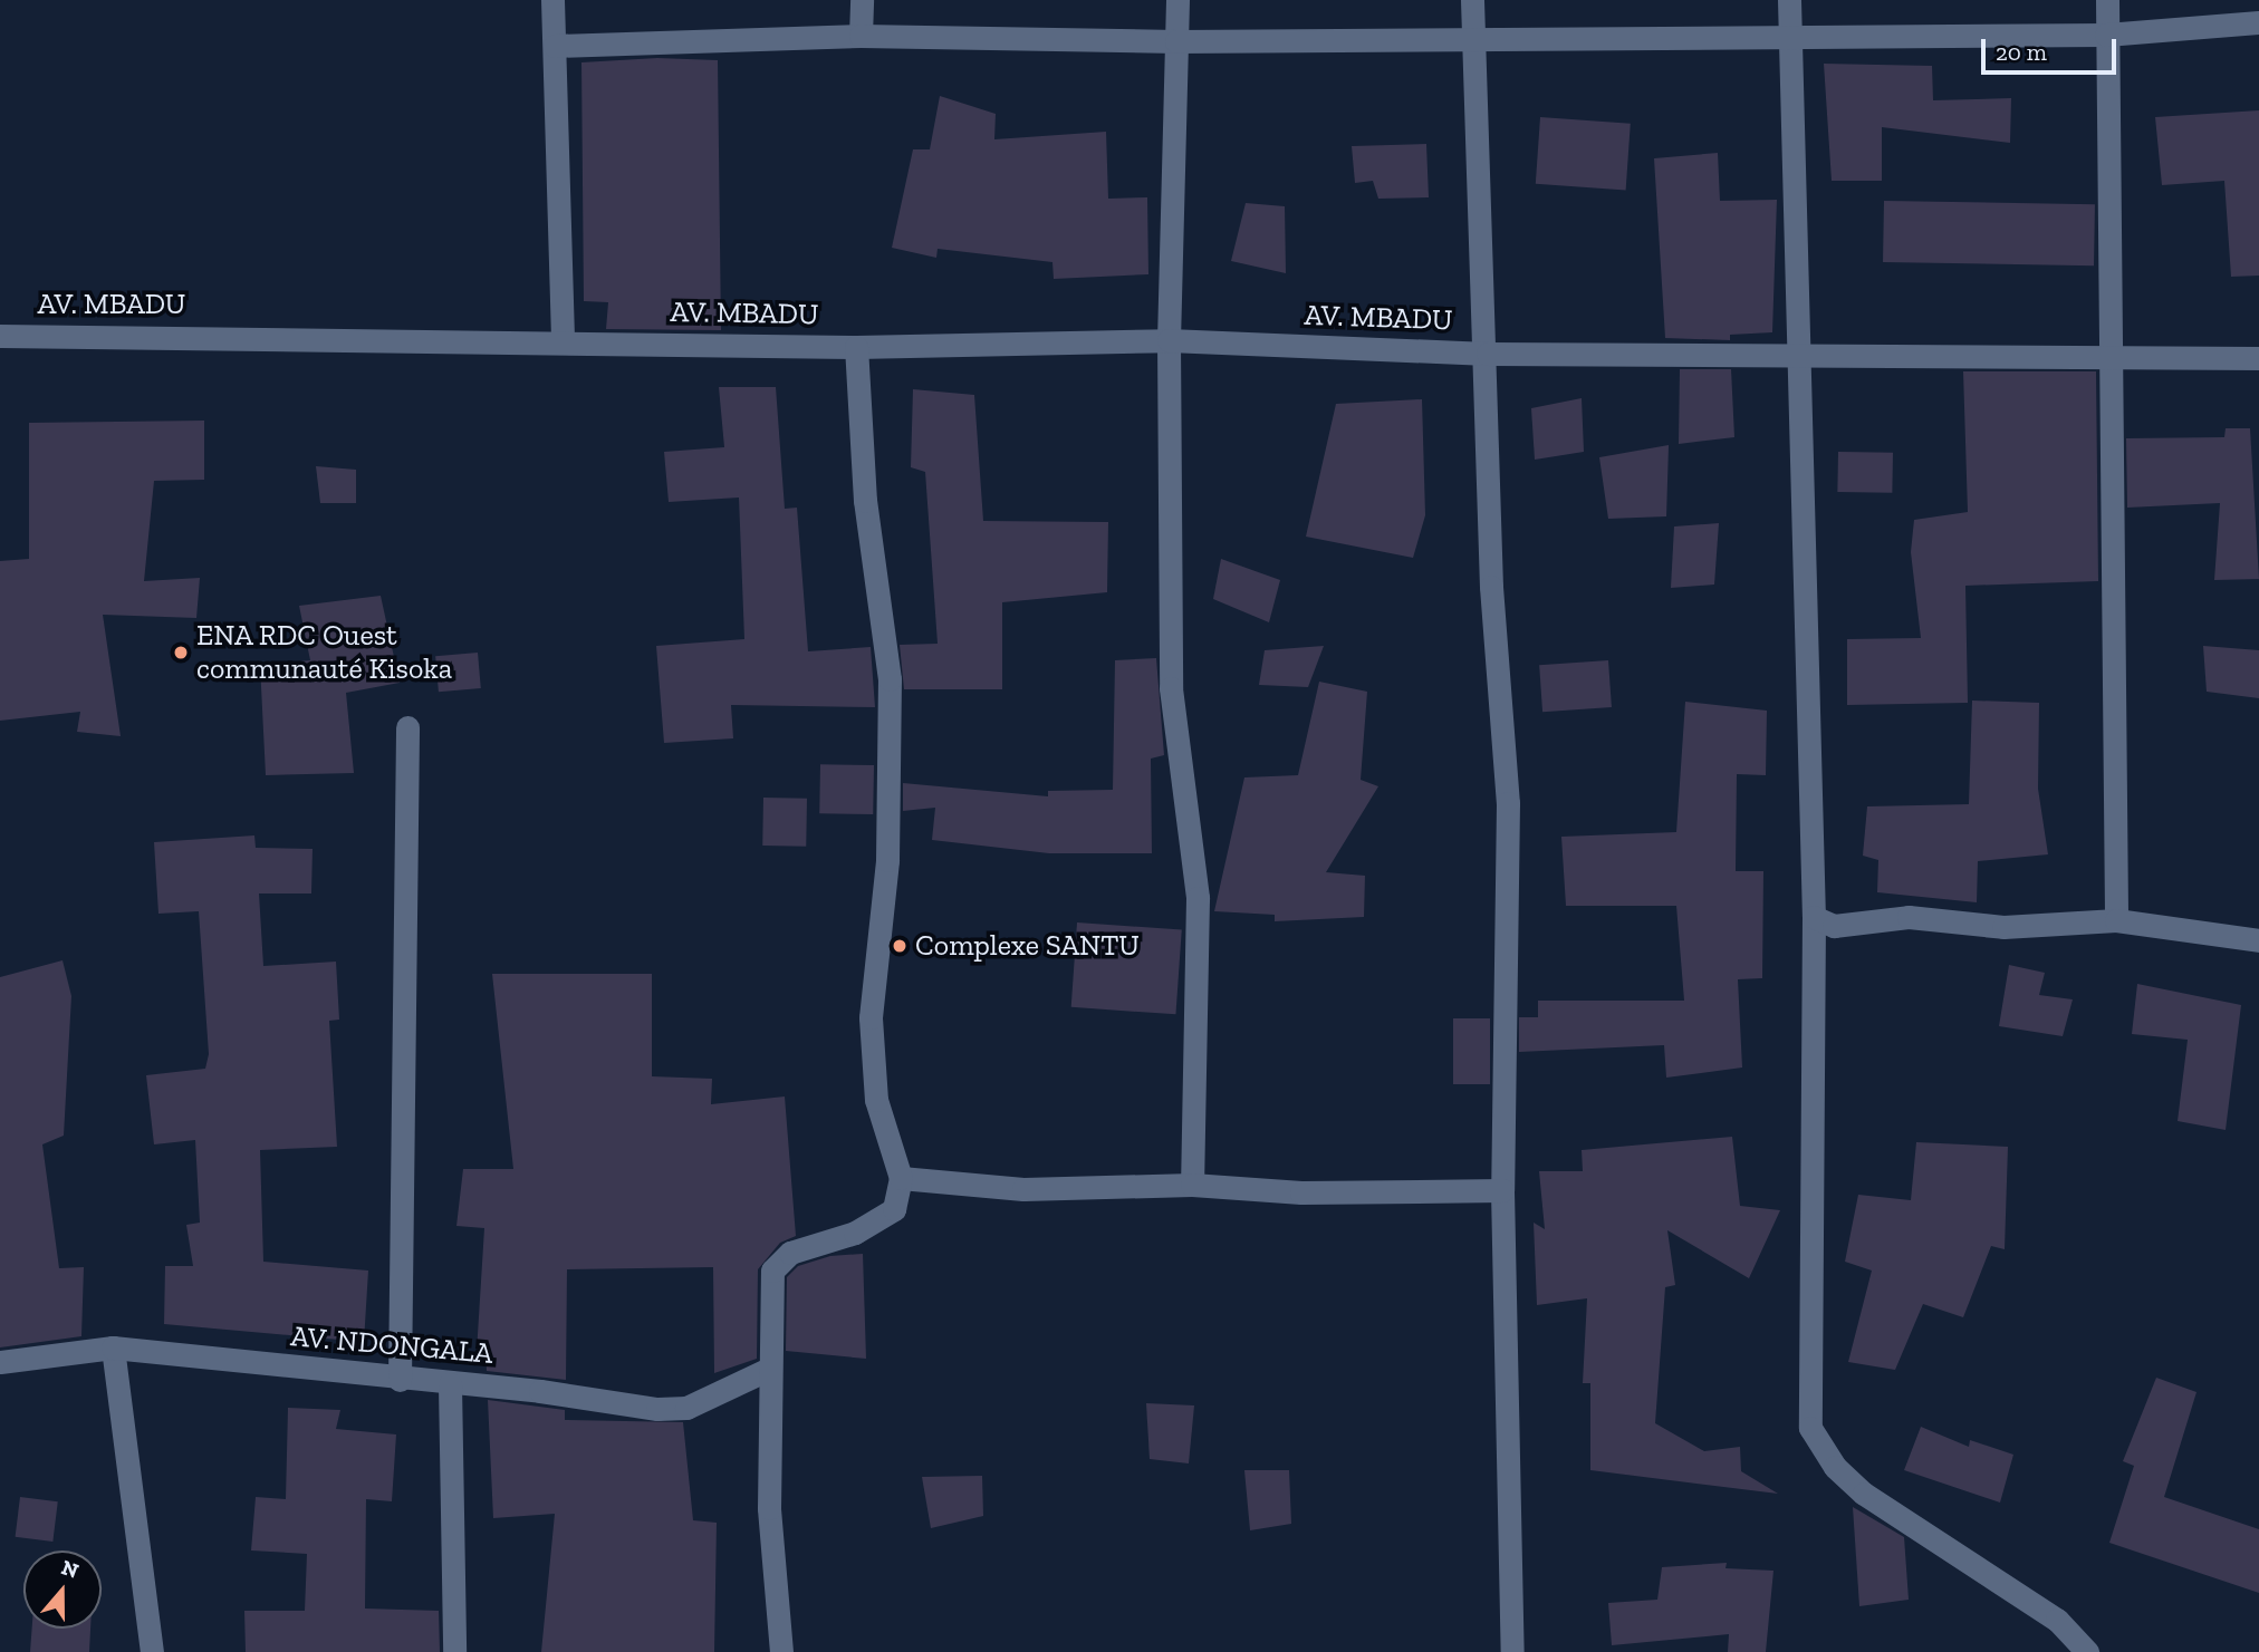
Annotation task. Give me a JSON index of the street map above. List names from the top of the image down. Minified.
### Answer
{"streets":{"street":["AV. MBADU","AV. NDONGALA"]},"places":["ENA RDC Ouest communauté Kisoka","Complexe SANTU"],"scale_bar":"20 m","north":"top"}
